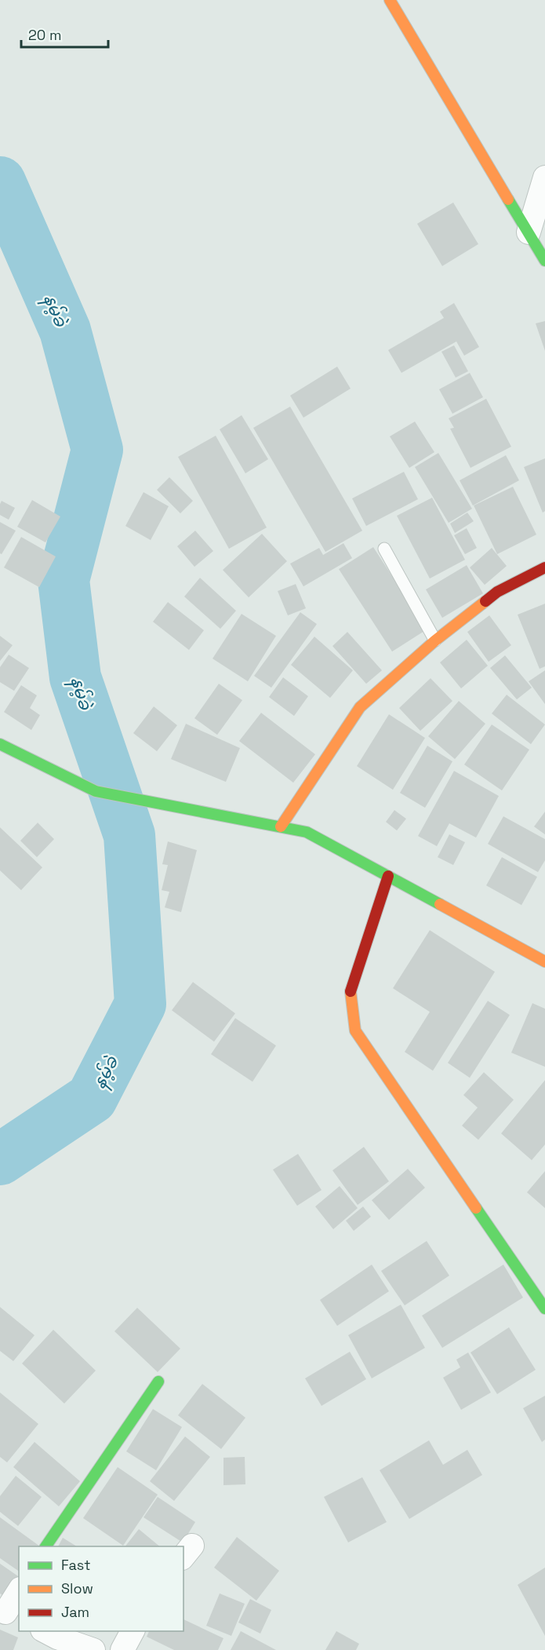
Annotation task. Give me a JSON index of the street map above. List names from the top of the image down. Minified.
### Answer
{"water":["နမ့်ခဲ"],"legend":["Fast","Slow","Jam"],"scale_bar":"20 m"}
